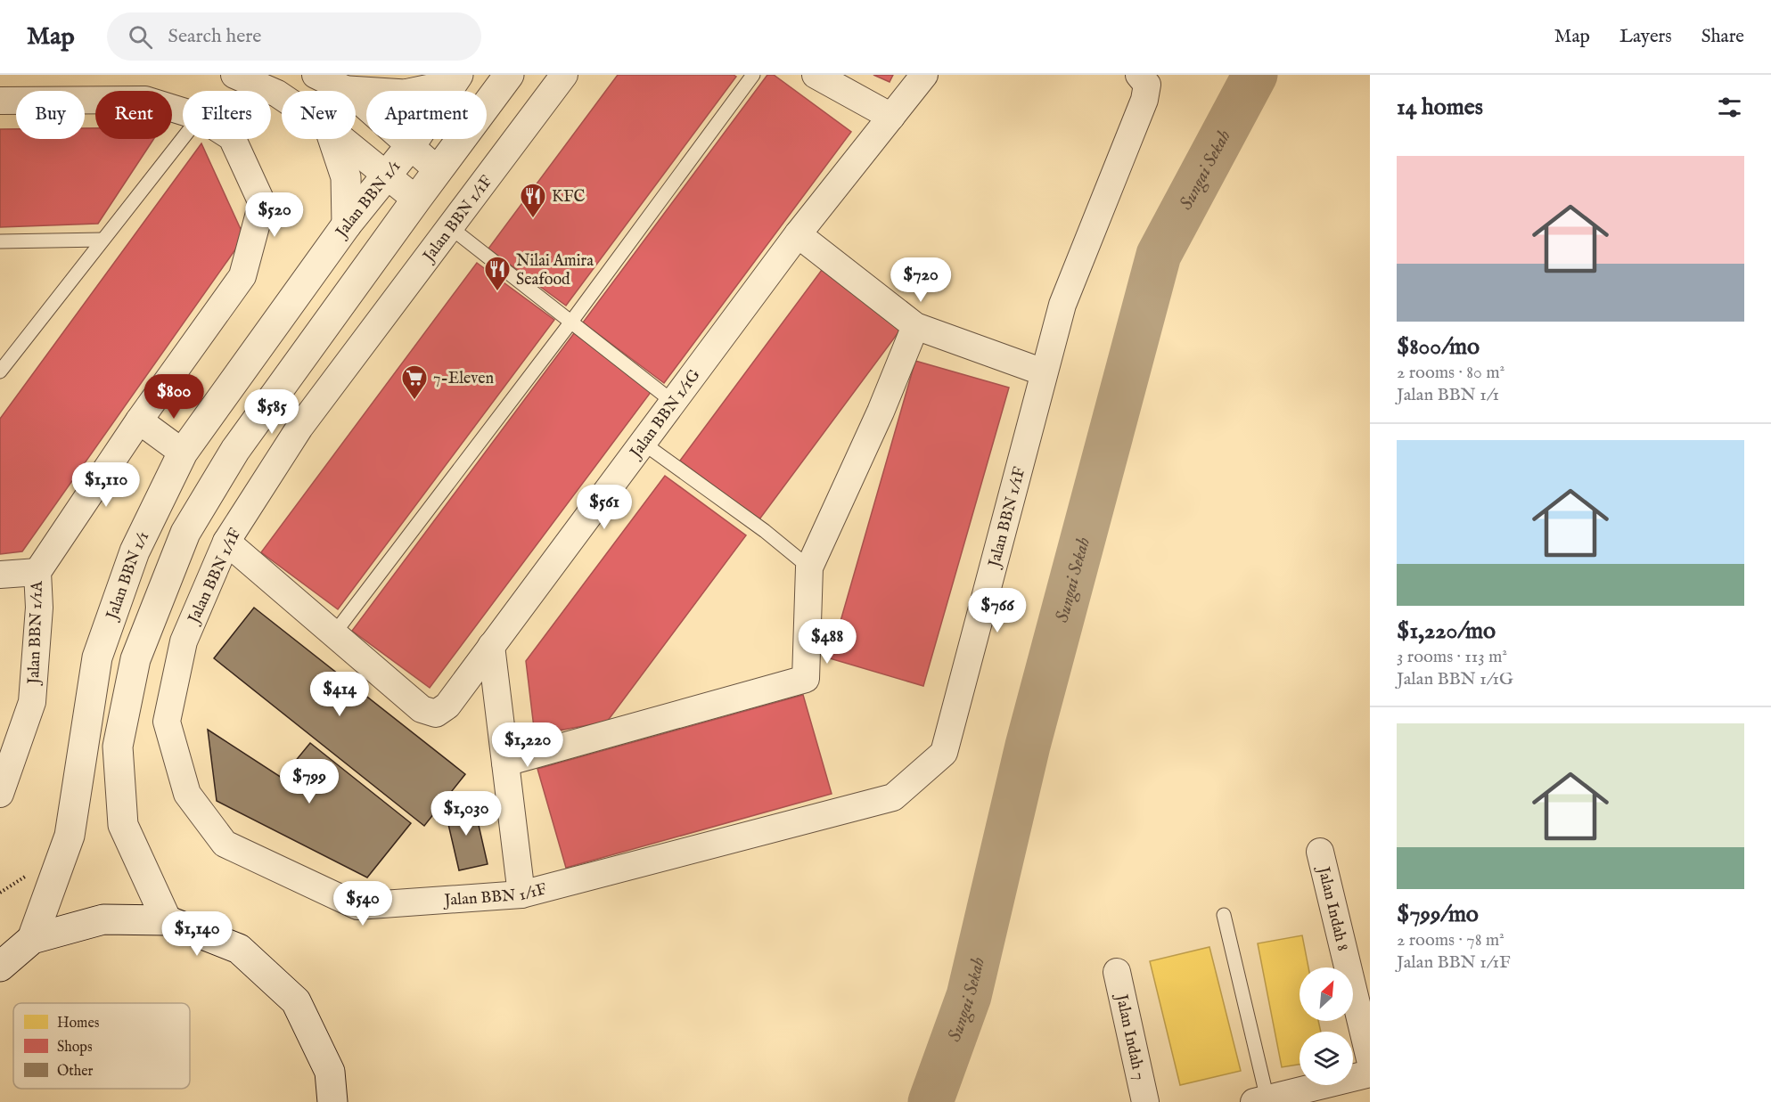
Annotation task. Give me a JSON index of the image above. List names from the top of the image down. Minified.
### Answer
{"streets":{"street":["Jalan BBN 1/1","Jalan BBN 1/1F","Jalan BBN 1/1G","Jalan BBN 1/1A","Jalan Indah 8","Jalan Indah 7"]},"crossings":[["Jalan BBN 1/1F","Jalan BBN 1/1G"]],"water":["Sungai Sekah"],"places":{"restaurant":["KFC","Nilai Amira Seafood"],"supermarket":["7-Eleven"]},"legend":["Homes","Shops","Other"],"north":"top right","page":{"header":"Map","search":"Search here","nav":["Map","Layers","Share"],"heading":"14 homes","chip":["Buy","Rent","Filters","New","Apartment"],"list":[{"name":"$800/mo","note":"2 rooms · 80 m² · Jalan BBN 1/1"},{"name":"$1,220/mo","note":"3 rooms · 113 m² · Jalan BBN 1/1G"},{"name":"$799/mo","note":"2 rooms · 78 m² · Jalan BBN 1/1F"}],"price":["$520","$720","$800","$585","$1,110","$561","$766","$488","$414","$1,220","$799","$1,030","$540","$1,140"]}}
